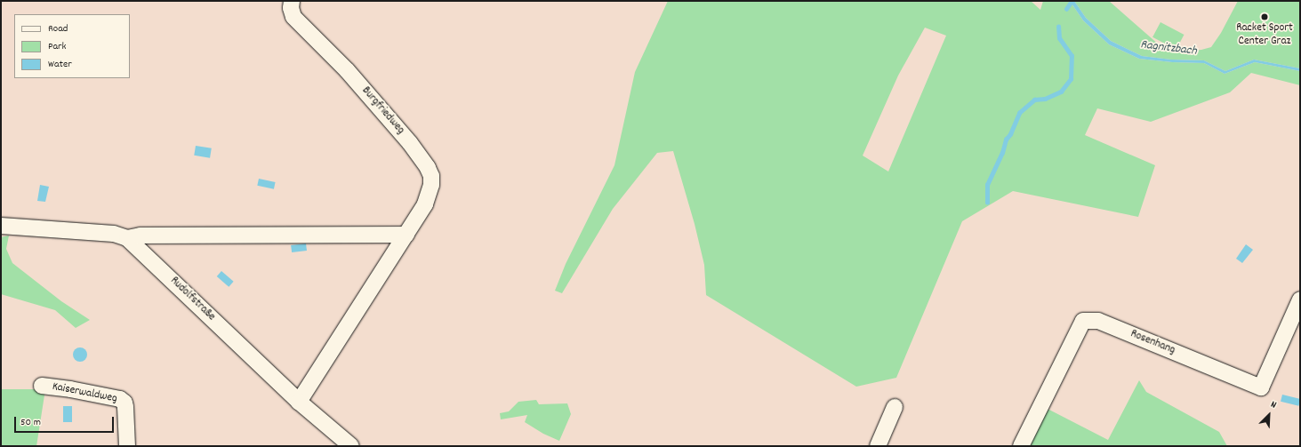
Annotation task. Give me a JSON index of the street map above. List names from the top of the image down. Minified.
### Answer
{"streets":{"street":["Burgfriedweg","Rudolfstraße","Rosenhang","Kaiserwaldweg"]},"crossings":[["Burgfriedweg","Rudolfstraße"]],"water":["Ragnitzbach"],"places":["Racket Sport Center Graz"],"legend":["Road","Park","Water"],"scale_bar":"50 m","north":"top right"}
